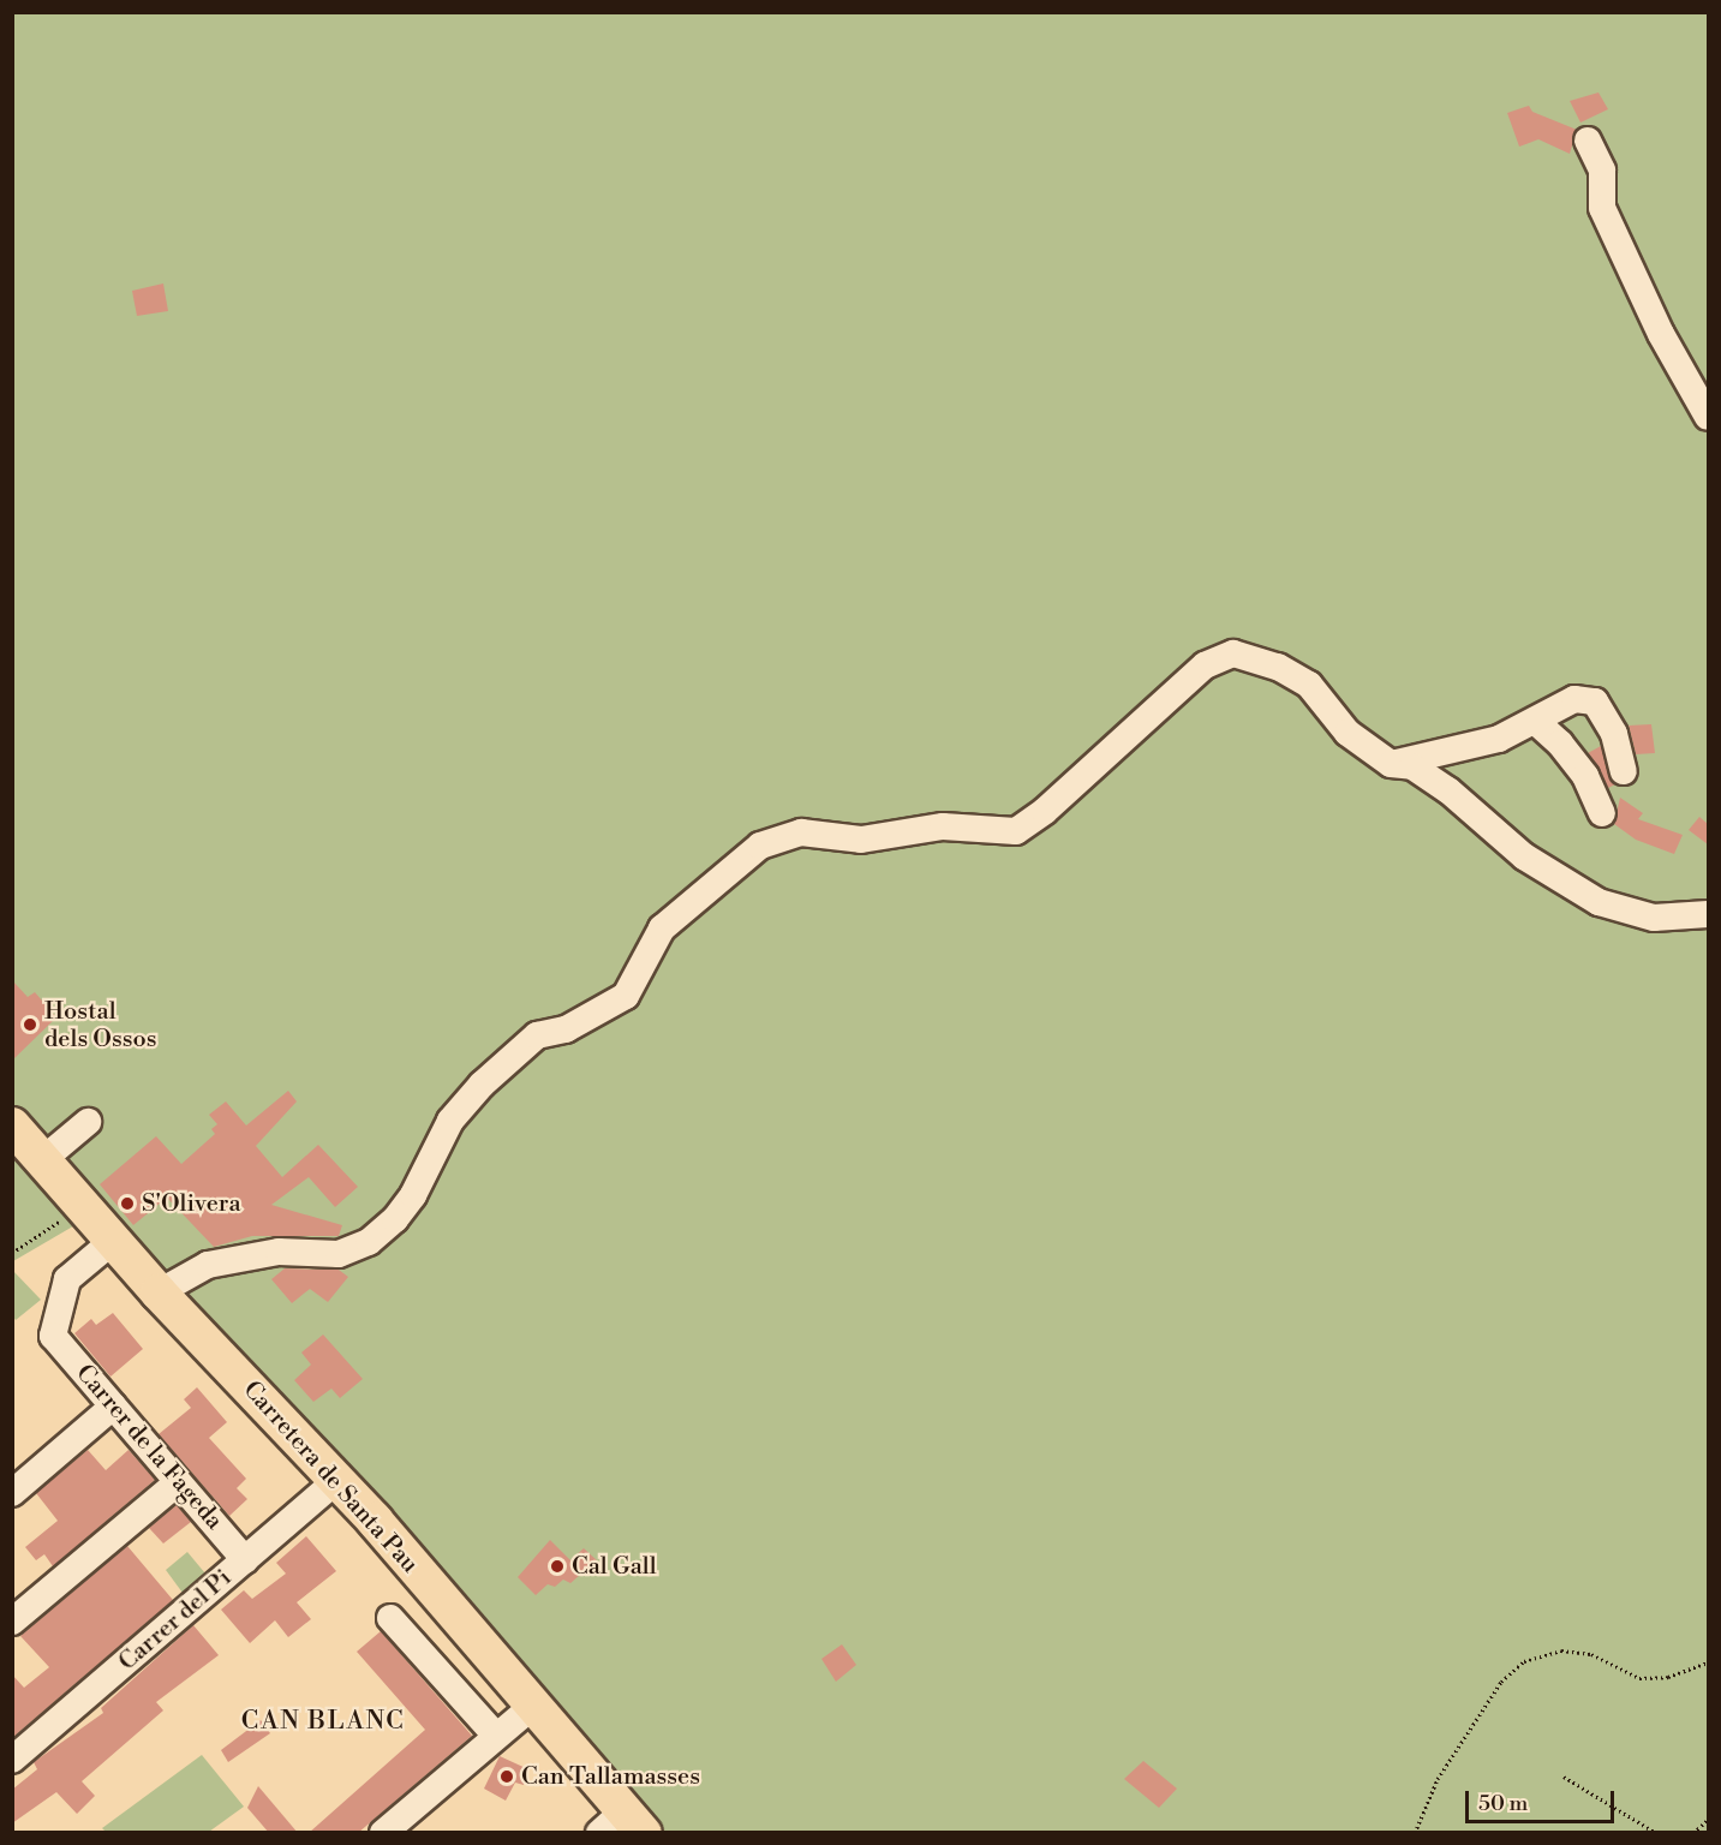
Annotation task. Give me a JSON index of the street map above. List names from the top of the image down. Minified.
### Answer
{"streets":{"main road":["Carretera de Santa Pau"],"street":["Carrer de la Fageda","Carrer del Pi"]},"crossings":[["Carrer de la Fageda","Carretera de Santa Pau"],["Carrer de la Fageda","Carrer del Pi"],["Carretera de Santa Pau","Carrer del Pi"]],"districts":["CAN BLANC"],"places":["Hostal dels Ossos","S'Olivera","Cal Gall","Can Tallamasses"],"scale_bar":"50 m"}
